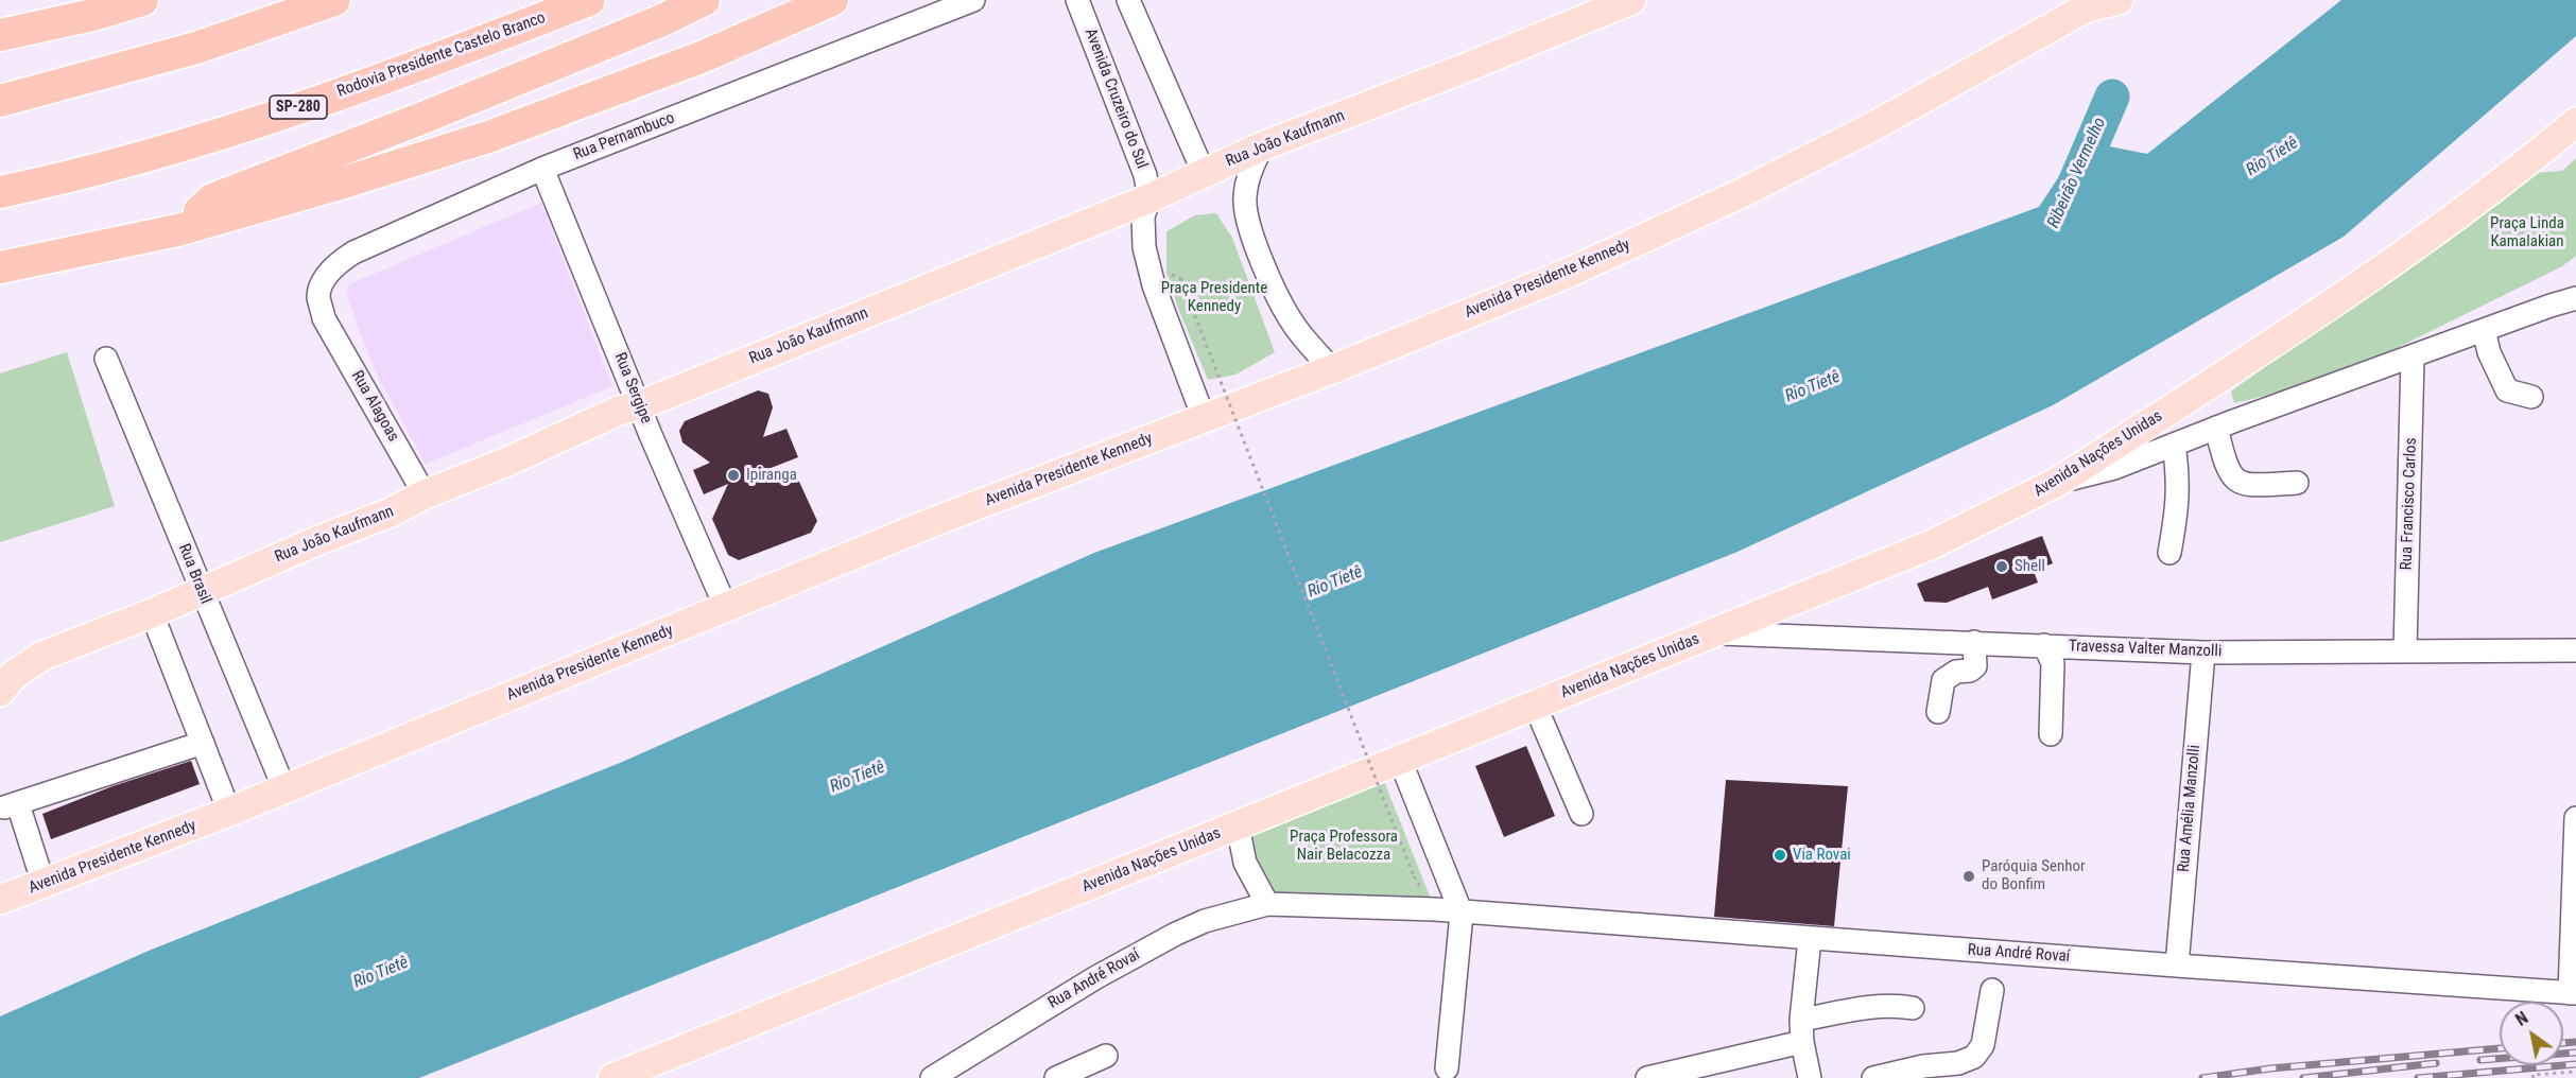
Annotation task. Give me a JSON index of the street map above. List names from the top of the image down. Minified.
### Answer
{"streets":{"highway":["Rodovia Presidente Castelo Branco","SP-280"],"main road":["Rua João Kaufmann","Avenida Presidente Kennedy","Avenida Nações Unidas"],"street":["Avenida Cruzeiro do Sul","Rua Pernambuco","Rua Sergipe","Rua Alagoas","Rua Francisco Carlos","Rua Brasil","Travessa Valter Manzolli","Rua Amélia Manzolli","Rua André Rovaí"]},"crossings":[["Avenida Cruzeiro do Sul","Rua João Kaufmann"],["Rua Pernambuco","Rua Sergipe"],["Rua Pernambuco","Rua Alagoas"],["Rua João Kaufmann","Rua Sergipe"],["Rua João Kaufmann","Rua Alagoas"],["Rua João Kaufmann","Rua Brasil"],["Avenida Presidente Kennedy","Rua Sergipe"],["Avenida Presidente Kennedy","Rua Brasil"],["Avenida Nações Unidas","Travessa Valter Manzolli"],["Rua Francisco Carlos","Travessa Valter Manzolli"],["Travessa Valter Manzolli","Rua Amélia Manzolli"],["Rua Amélia Manzolli","Rua André Rovaí"]],"water":["Rio Tietê","Ribeirão Vermelho"],"parks":["Praça Linda Kamalakian","Praça Presidente Kennedy","Praça Professora Nair Belacozza"],"places":["Ipiranga","Shell","Via Rovai","Paróquia Senhor do Bonfim"],"north":"top left"}
